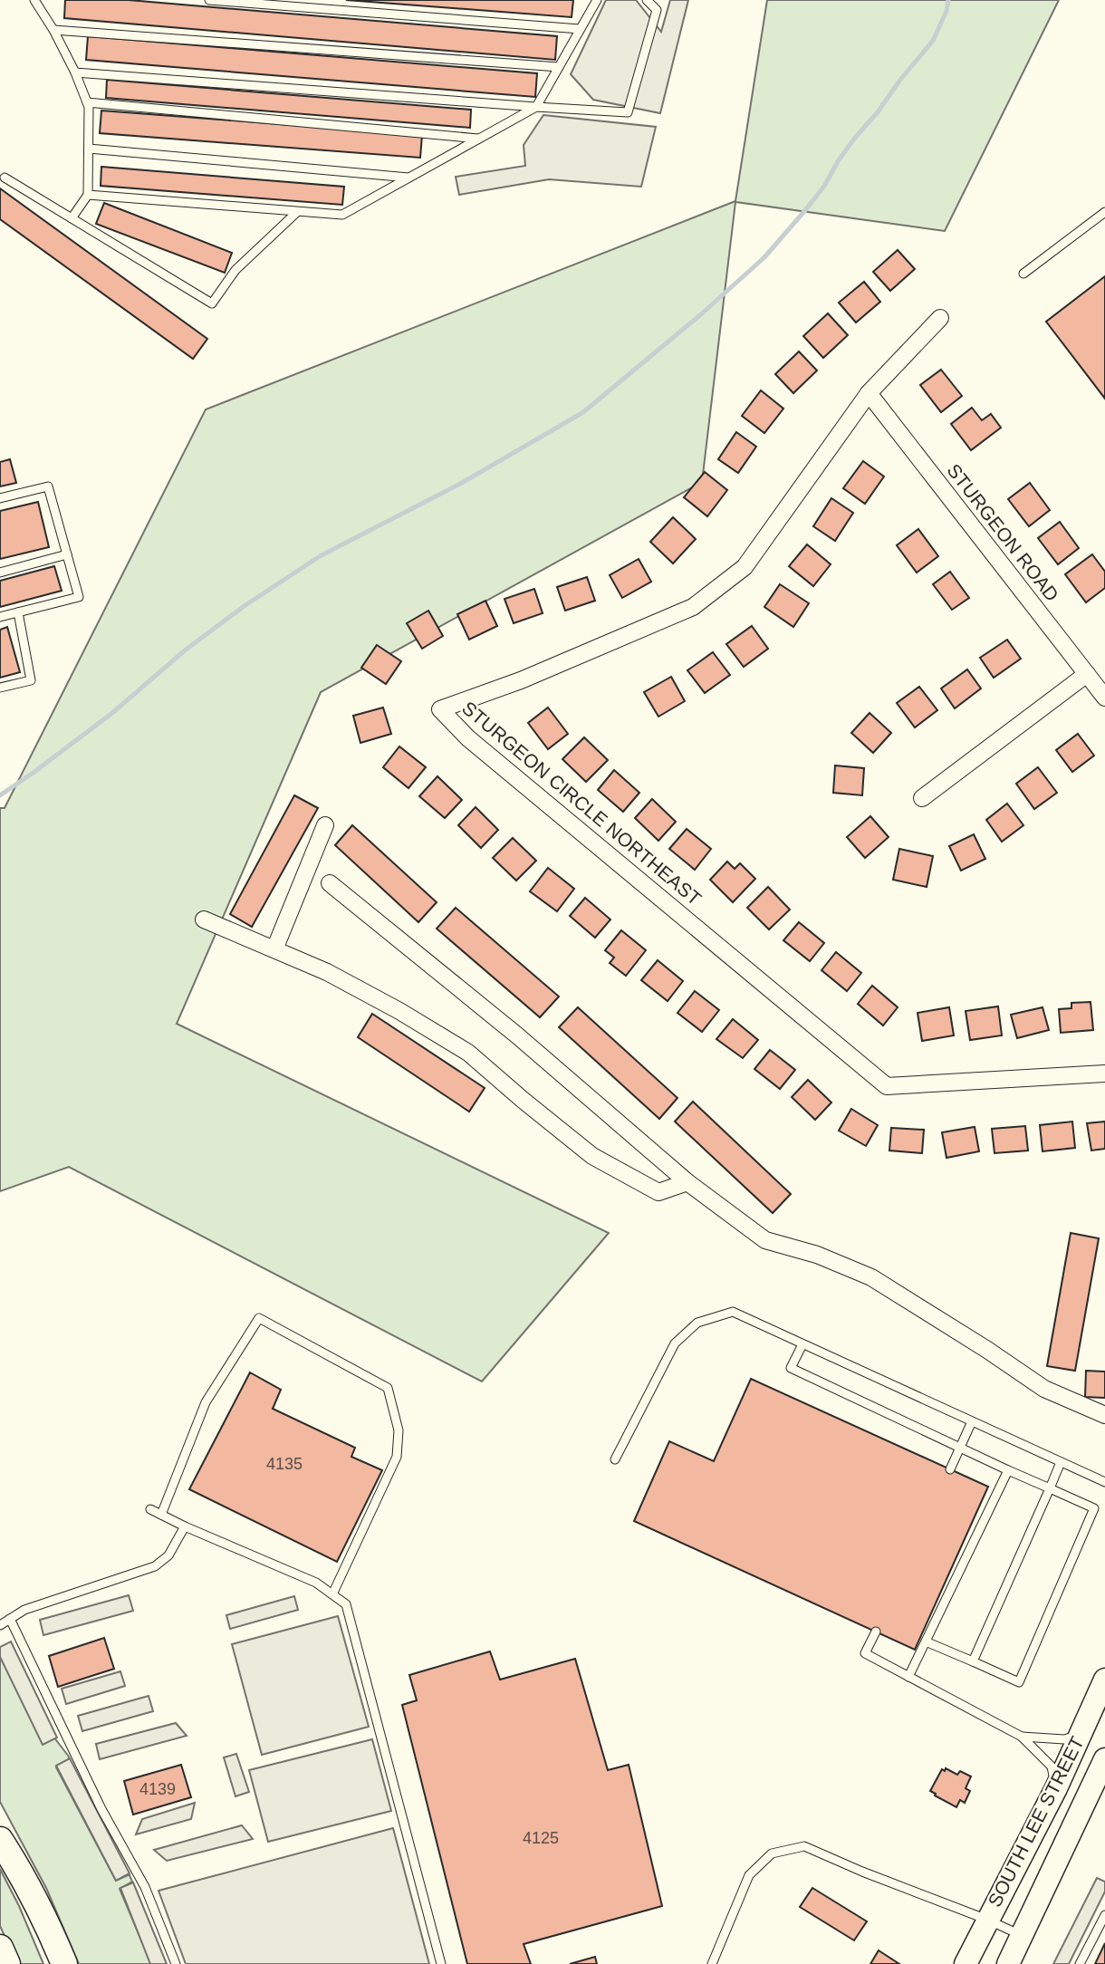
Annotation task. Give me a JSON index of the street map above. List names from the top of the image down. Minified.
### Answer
{"streets":{"main road":["SOUTH LEE STREET"],"street":["STURGEON ROAD","STURGEON CIRCLE NORTHEAST"]},"crossings":[["STURGEON ROAD","STURGEON CIRCLE NORTHEAST"]],"house_numbers":["4135","4139","4125"]}
